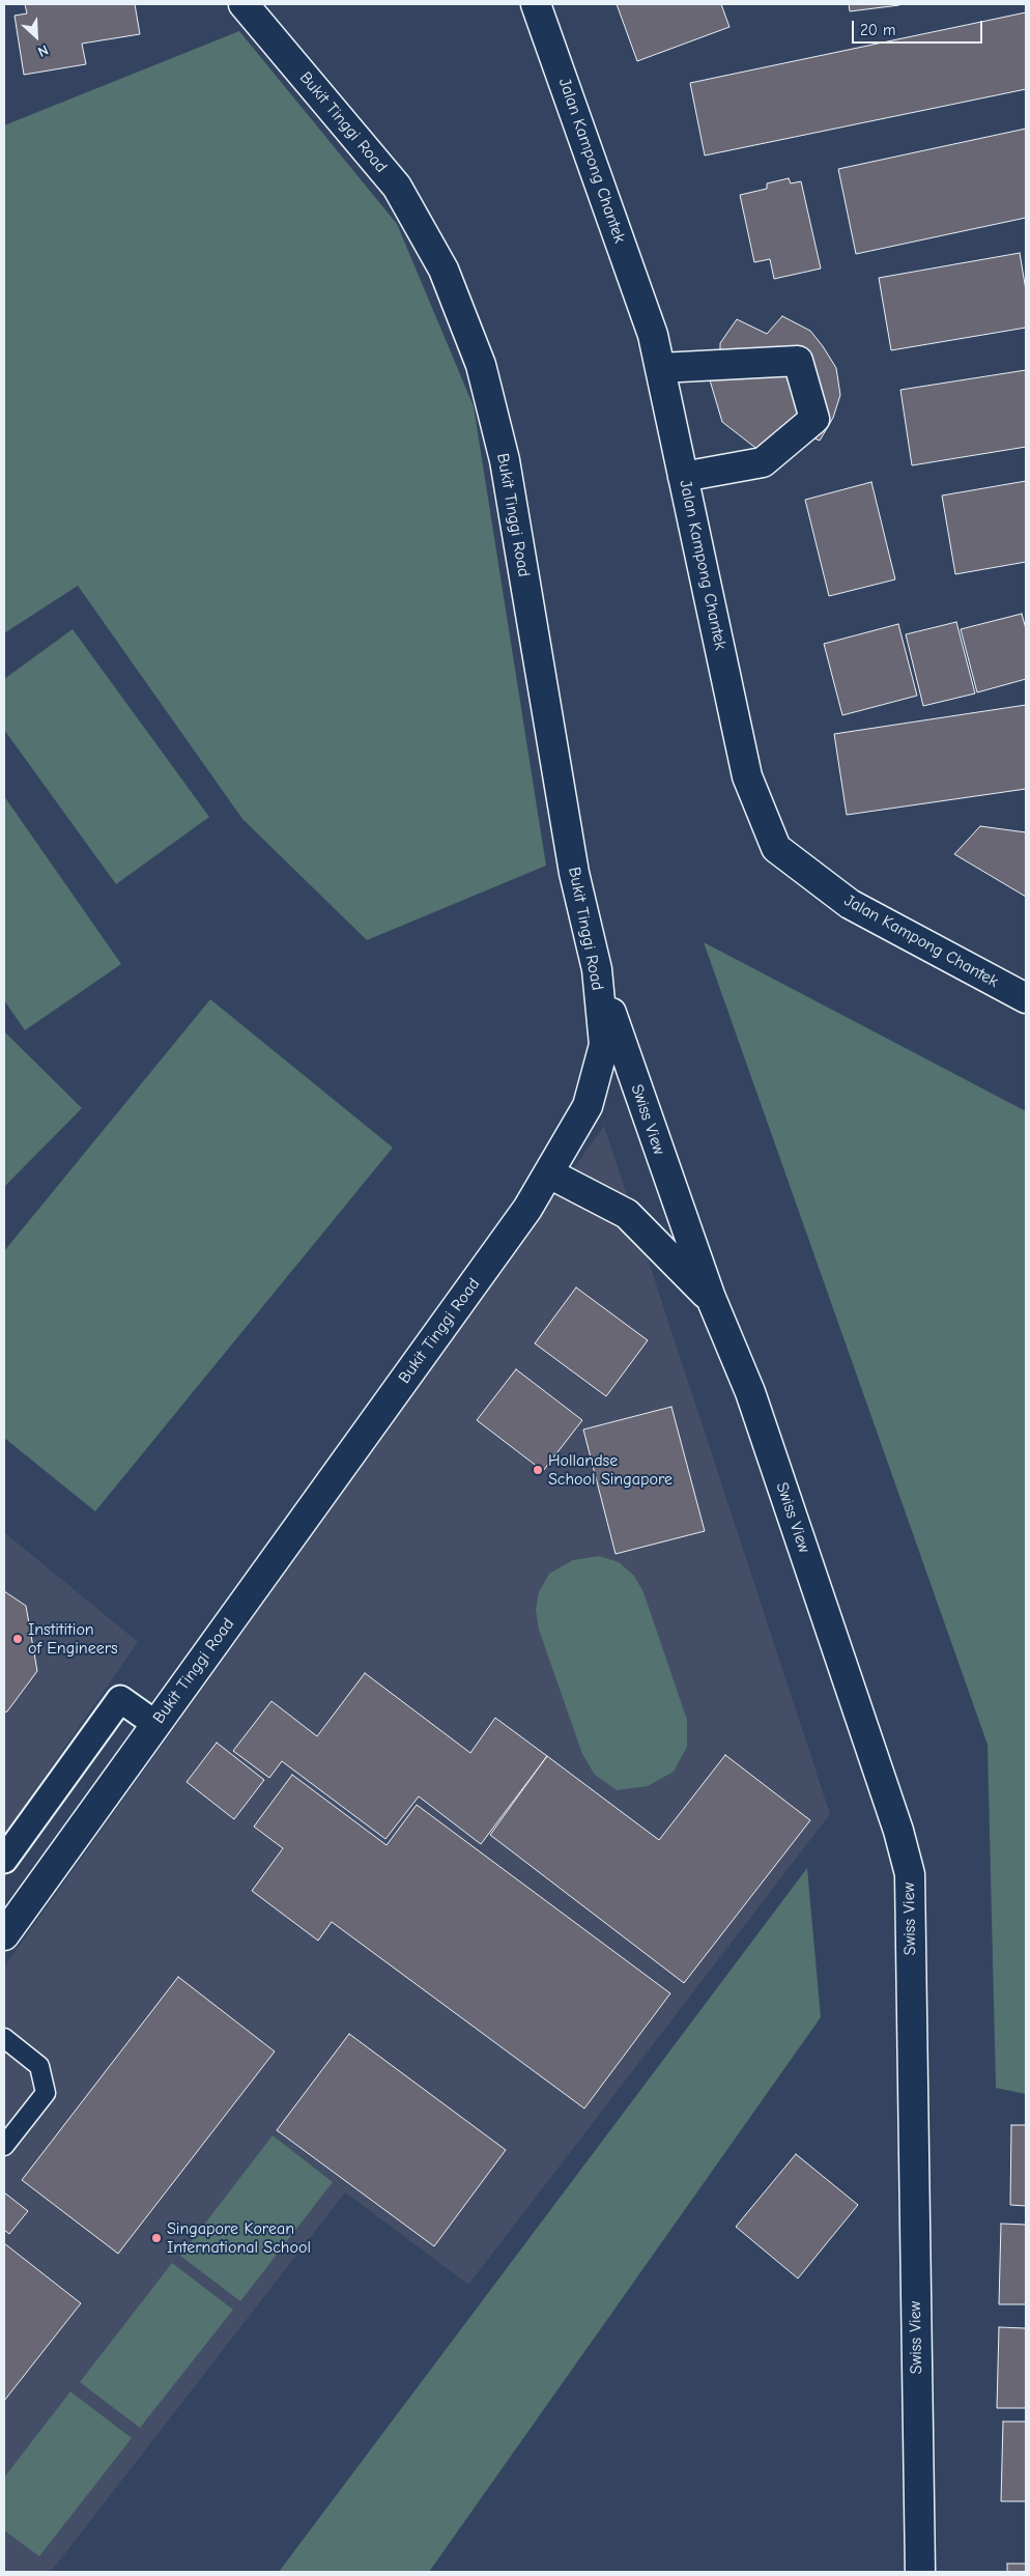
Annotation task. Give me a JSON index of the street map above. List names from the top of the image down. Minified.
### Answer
{"streets":{"street":["Bukit Tinggi Road","Jalan Kampong Chantek","Swiss View"]},"crossings":[["Bukit Tinggi Road","Swiss View"]],"places":["Hollandse School Singapore","Institition of Engineers","Singapore Korean International School"],"scale_bar":"20 m","north":"bottom right"}
